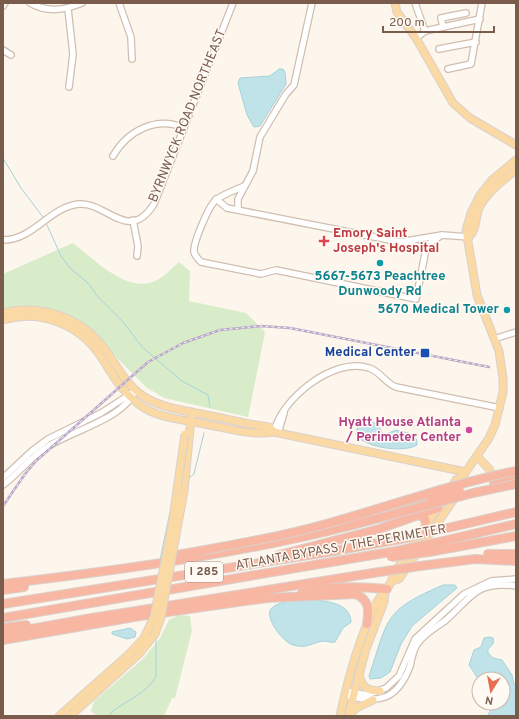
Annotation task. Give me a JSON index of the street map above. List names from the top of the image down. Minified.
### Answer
{"streets":{"highway":["ATLANTA BYPASS / THE PERIMETER","I 285"],"street":["BYRNWYCK ROAD NORTHEAST"]},"places":{"health":["Emory Saint Joseph's Hospital"],"other":["5667-5673 Peachtree Dunwoody Rd","5670 Medical Tower","Hyatt House Atlanta / Perimeter Center"],"transit":["Medical Center"]},"scale_bar":"200 m","north":"bottom"}
